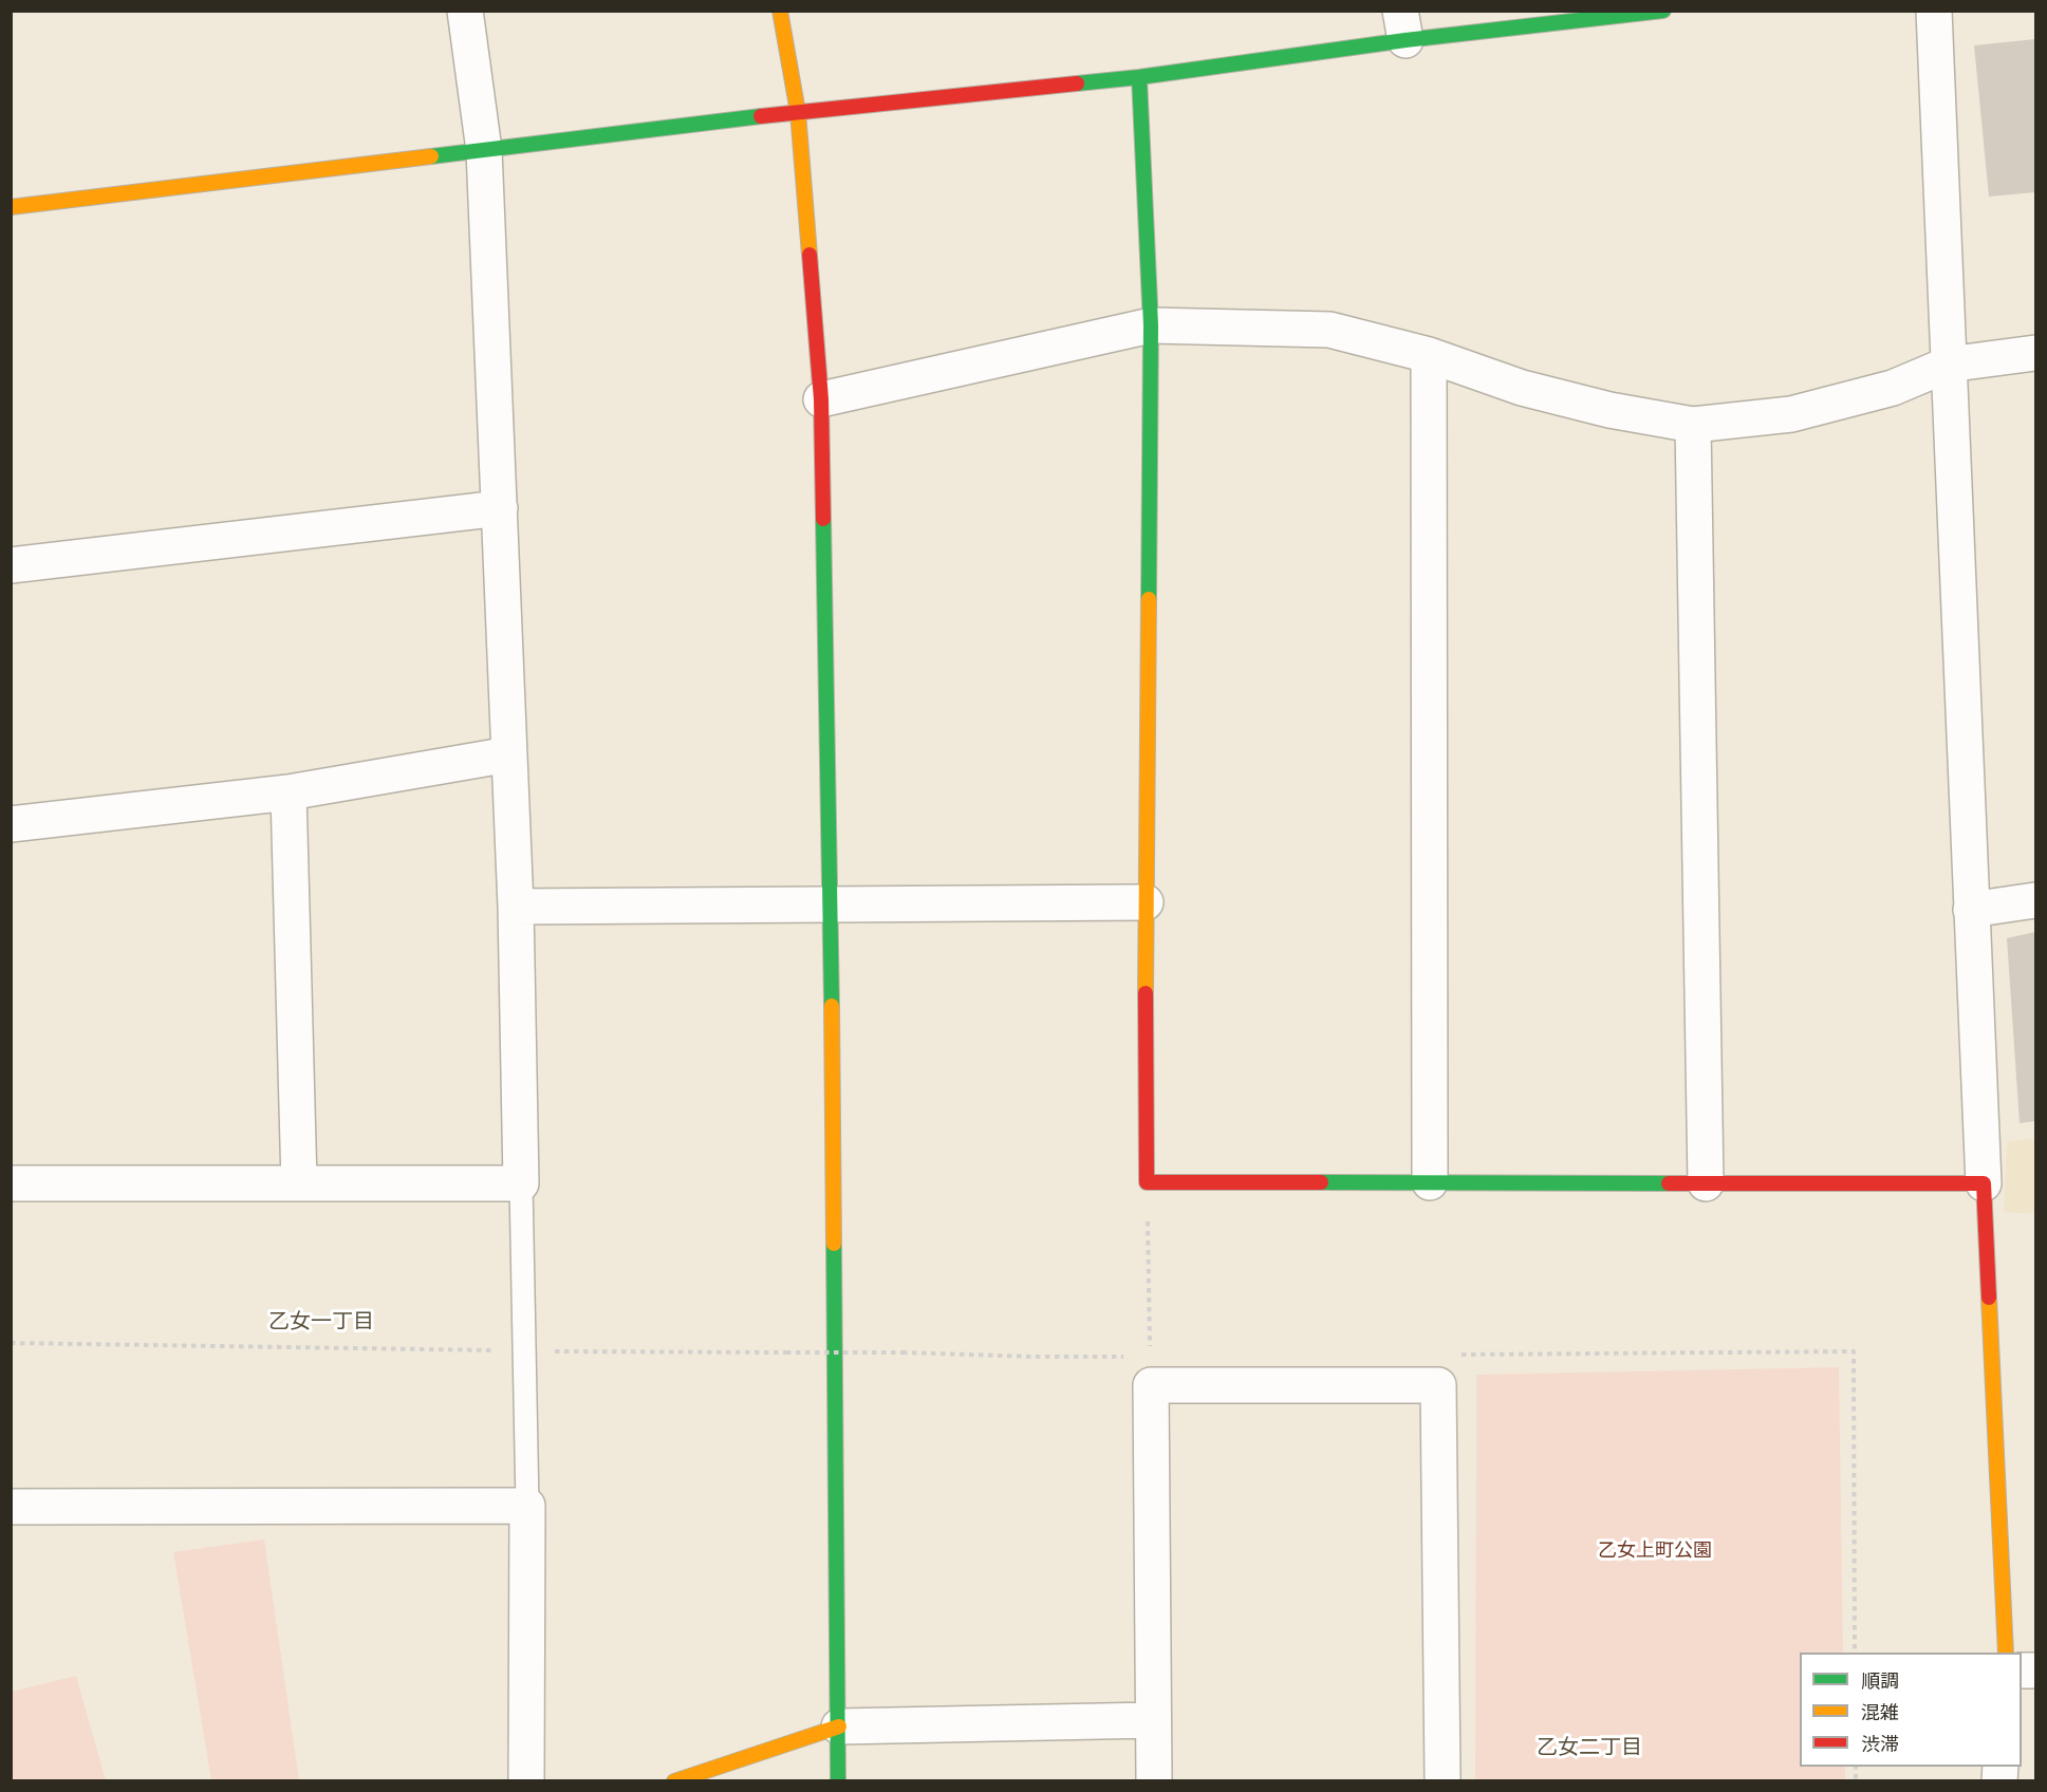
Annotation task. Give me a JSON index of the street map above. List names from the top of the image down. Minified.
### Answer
{"districts":["乙女一丁目","乙女二丁目"],"parks":["乙女上町公園"],"legend":["順調","混雑","渋滞"]}
